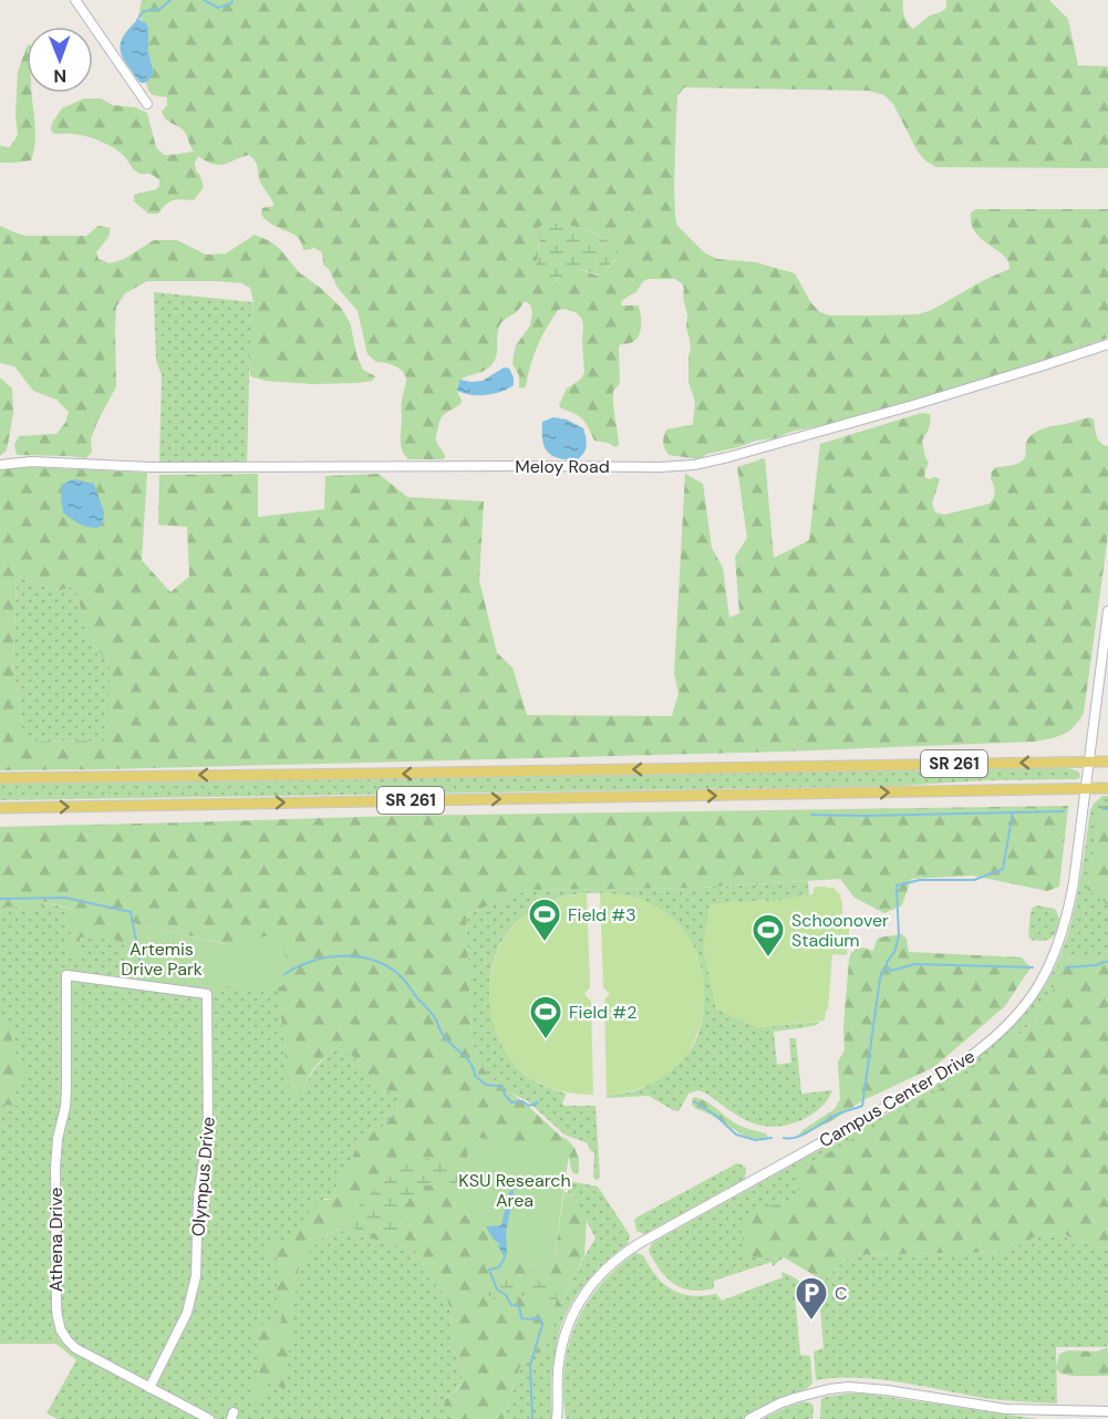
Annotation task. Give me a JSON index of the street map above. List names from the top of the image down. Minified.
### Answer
{"streets":{"main road":["SR 261"],"street":["Meloy Road","Campus Center Drive","Olympus Drive","Athena Drive"]},"crossings":[["SR 261","Campus Center Drive"],["Olympus Drive","Athena Drive"]],"parks":["Artemis Drive Park","KSU Research Area"],"places":{"sports":["Field #3","Schoonover Stadium","Field #2"],"parking":["C"]},"north":"bottom"}
